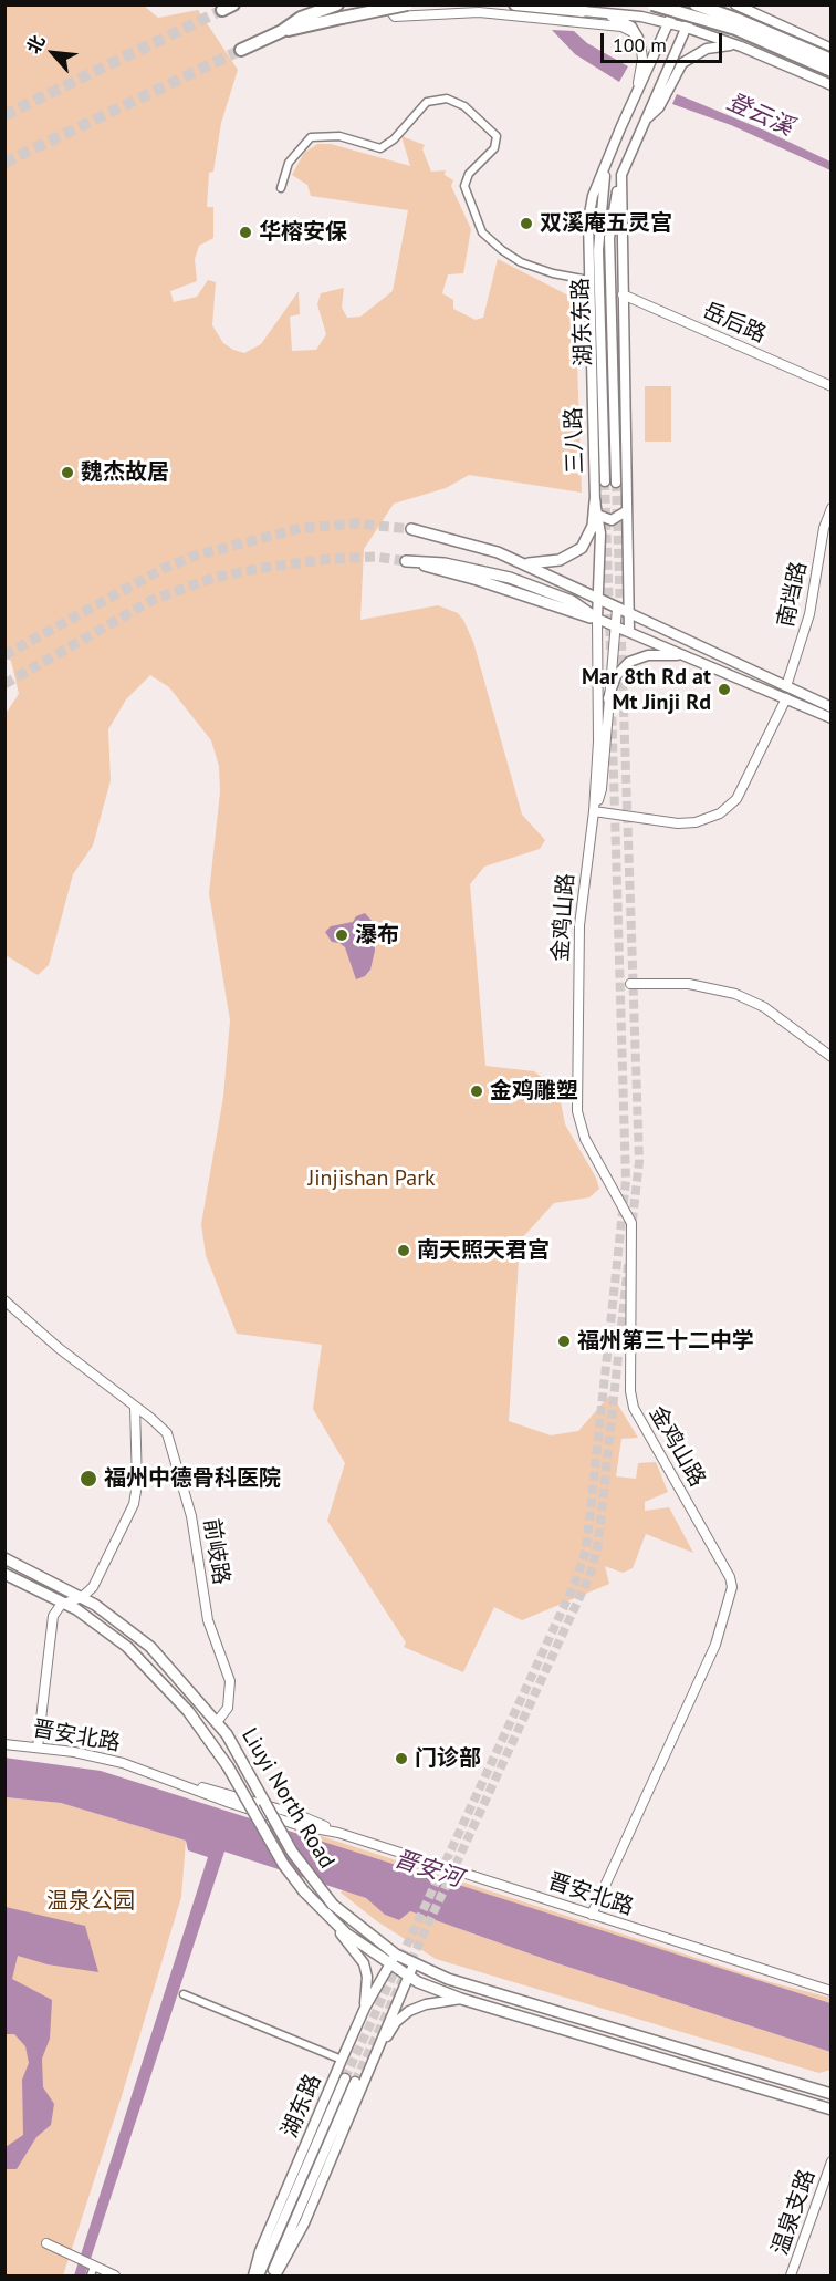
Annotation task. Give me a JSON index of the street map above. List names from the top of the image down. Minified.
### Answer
{"streets":{"main road":["湖东东路","三八路","Liuyi North Road","湖东路"],"street":["岳后路","南垱路","金鸡山路","前岐路","晋安北路","温泉支路"]},"crossings":[["湖东东路","三八路"],["金鸡山路","晋安北路"],["前岐路","Liuyi North Road"],["Liuyi North Road","湖东路"]],"water":["登云溪","晋安河"],"parks":["Jinjishan Park","温泉公园"],"places":["双溪庵五灵宫","华榕安保","魏杰故居","Mar 8th Rd at Mt Jinji Rd","瀑布","金鸡雕塑","南天照天君宫","福州第三十二中学","福州中德骨科医院","门诊部"],"scale_bar":"100 m","north":"top left"}
